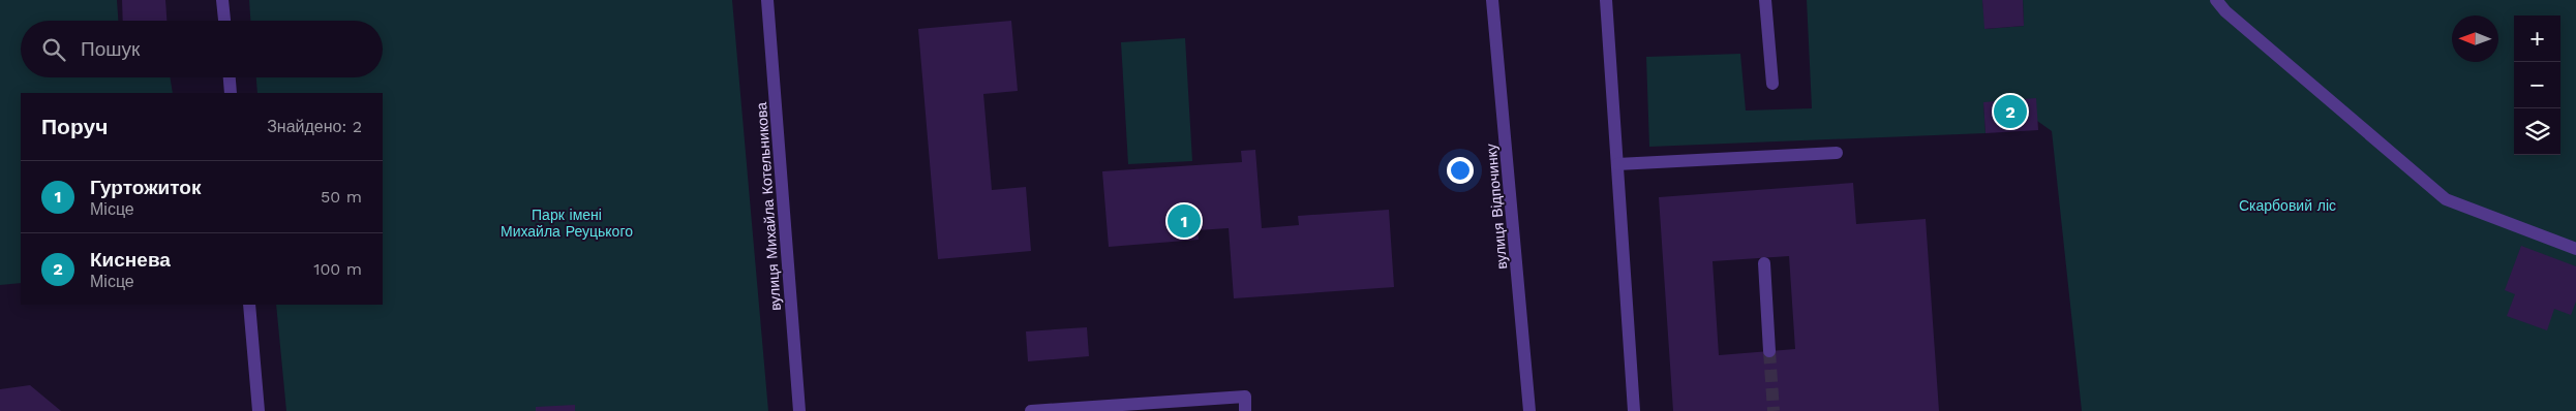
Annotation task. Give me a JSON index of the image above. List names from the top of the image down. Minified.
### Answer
{"streets":{"street":["вулиця Михайла Котельникова","вулиця Відпочинку"]},"parks":["Скарбовий ліс","Парк імені Михайла Реуцького"],"north":"left","page":{"map_buttons":["+","−"],"search":"Пошук","pins":["2","1"],"heading":["Поруч","Знайдено: 2"],"list":[{"mark":"1","name":"Гуртожиток","note":"Місце","value":"50 m"},{"mark":"2","name":"Киснева","note":"Місце","value":"100 m"}]}}
